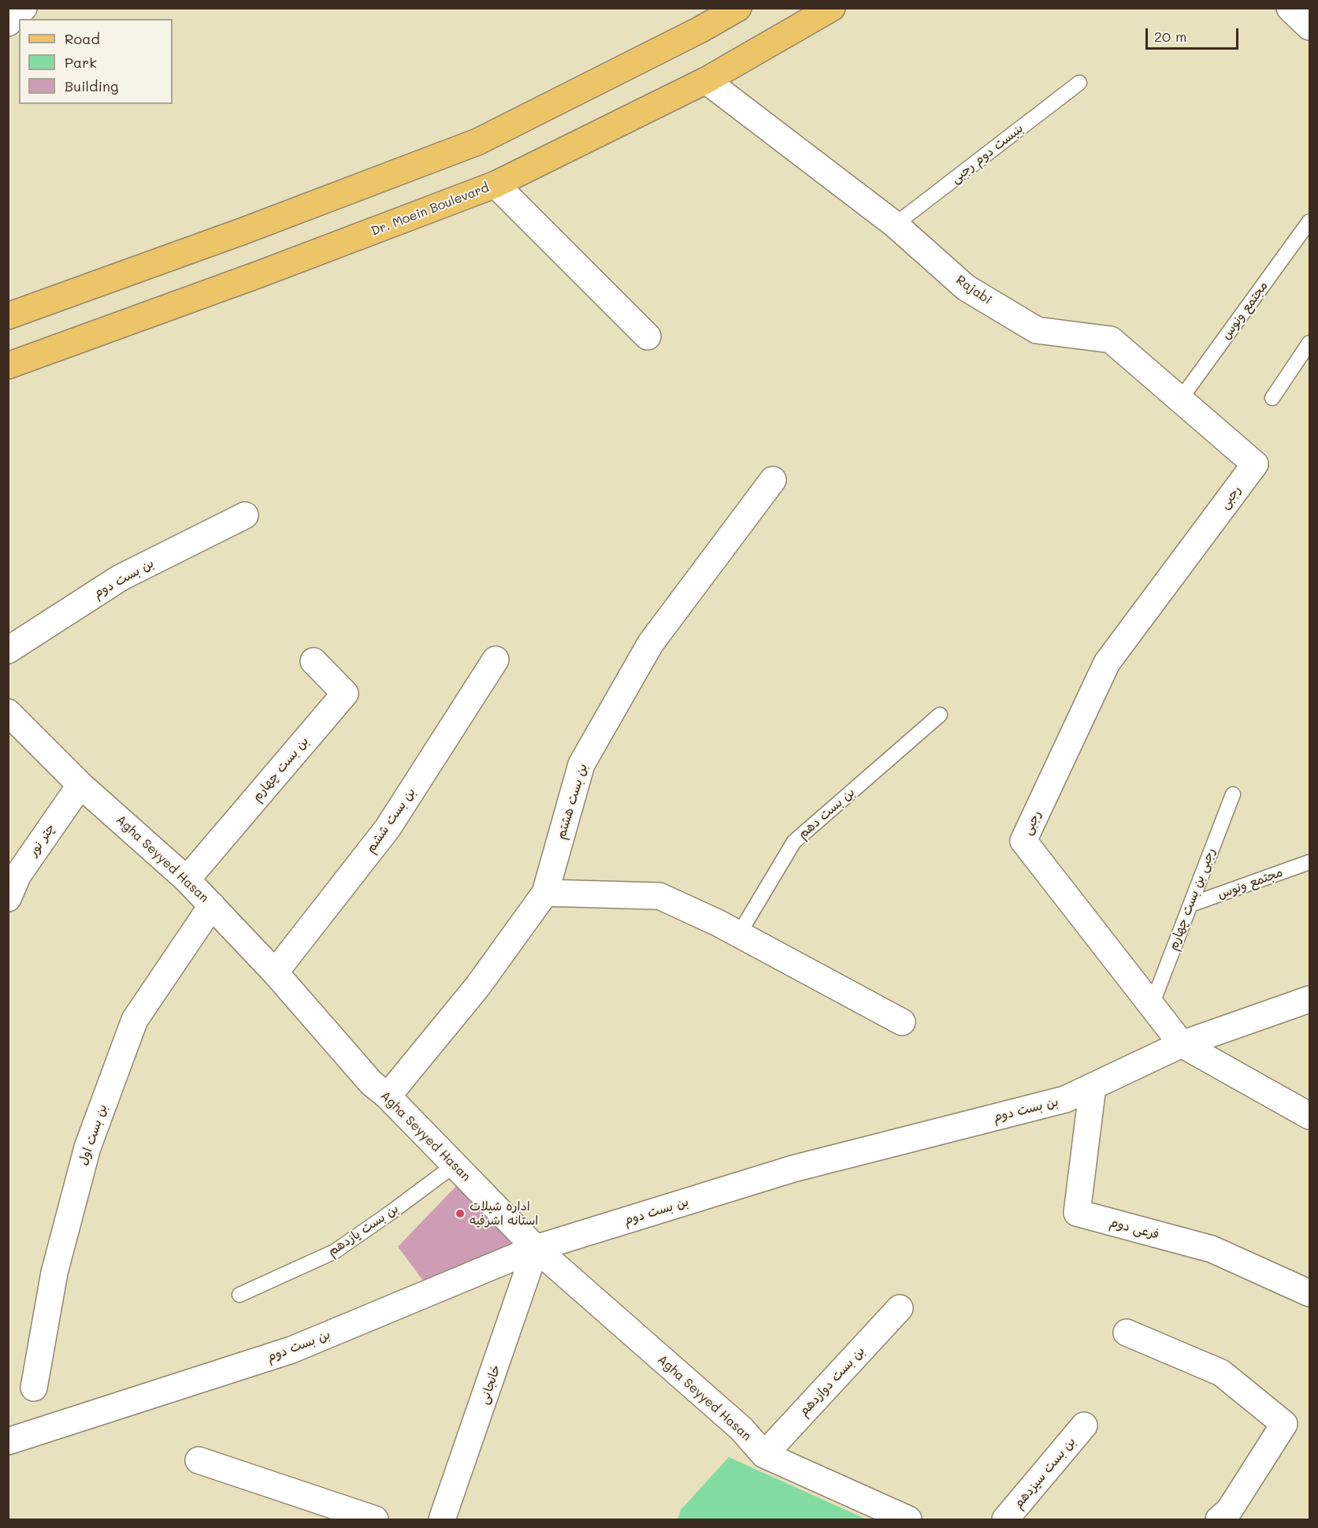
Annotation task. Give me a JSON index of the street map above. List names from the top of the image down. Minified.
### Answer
{"streets":{"main road":["Dr. Moein Boulevard"],"street":["Rajabi","بن بست دوم","بن بست چهارم","بن بست هشتم","بن بست ششم","چتر نور","Agha Seyyed Hasan","بن بست اول","فرعی دوم","بن بست دوازدهم","خانجانی","بن بست سیزدهم"],"lane":["بنبست دوم رجبی","مجتمع ونوس","بن بست دهم","رجبی بن بست چهارم","بن بست یازدهم"]},"crossings":[["بنبست دوم رجبی","Rajabi"],["Dr. Moein Boulevard","Rajabi"],["Rajabi","مجتمع ونوس"],["Rajabi","رجبی بن بست چهارم"],["مجتمع ونوس","رجبی بن بست چهارم"],["بن بست دوم","Agha Seyyed Hasan"],["بن بست دوم","فرعی دوم"],["بن بست دوم","خانجانی"],["بن بست چهارم","Agha Seyyed Hasan"],["بن بست هشتم","Agha Seyyed Hasan"],["بن بست ششم","Agha Seyyed Hasan"],["چتر نور","Agha Seyyed Hasan"],["Agha Seyyed Hasan","بن بست اول"],["Agha Seyyed Hasan","بن بست یازدهم"],["Agha Seyyed Hasan","بن بست دوازدهم"],["Agha Seyyed Hasan","خانجانی"]],"places":["اداره شیلات استانه اشرفیه"],"legend":["Road","Park","Building"],"scale_bar":"20 m"}
